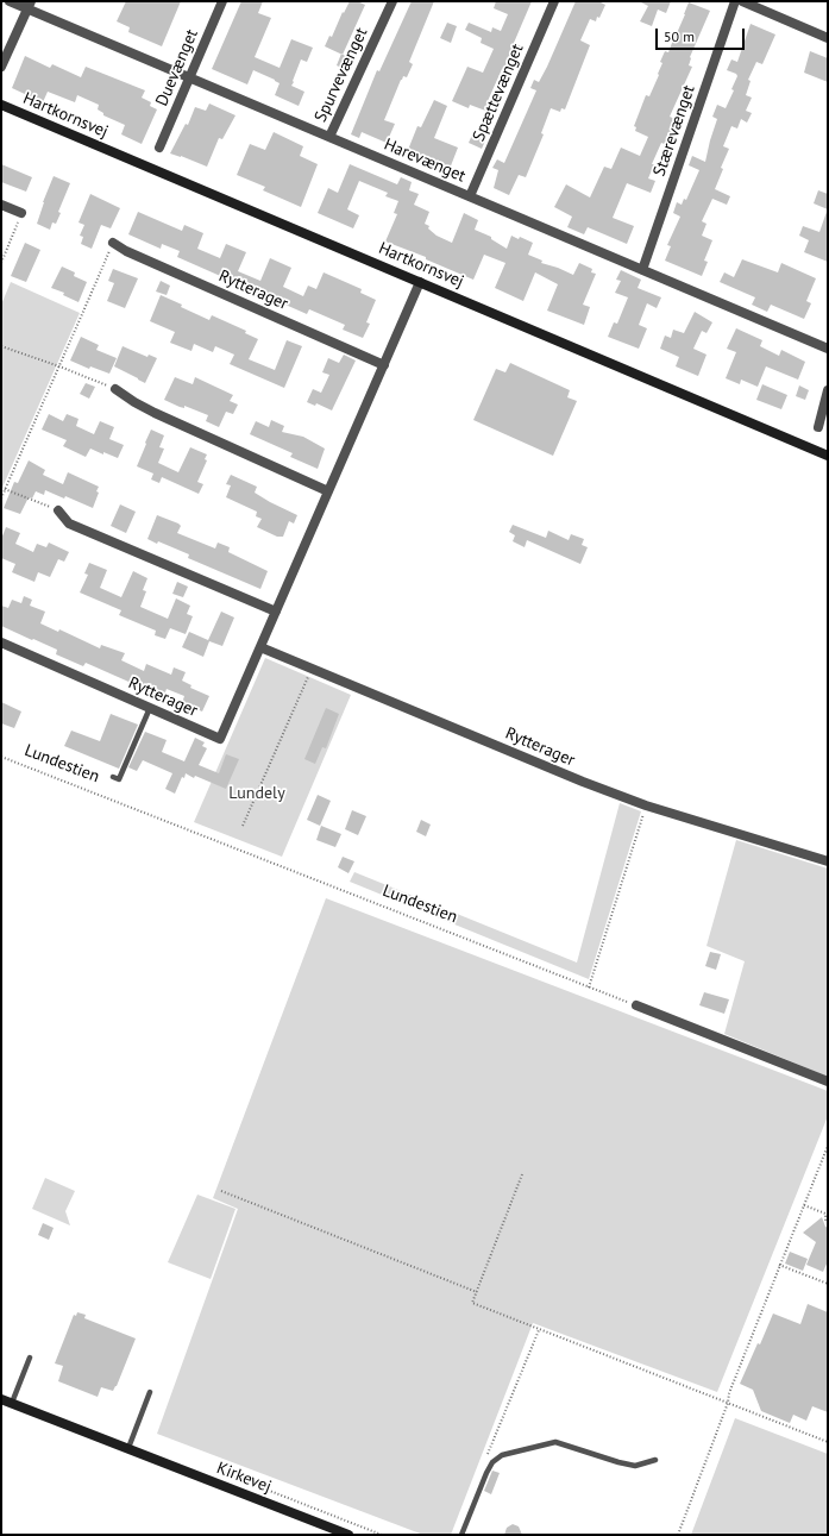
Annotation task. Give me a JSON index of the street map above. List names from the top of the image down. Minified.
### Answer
{"streets":{"street":["Duevænget","Spurvevænget","Spættevænget","Hartkornsvej","Stærevænget","Harevænget","Rytterager","Kirkevej"],"path":["Lundestien"]},"crossings":[["Duevænget","Harevænget"],["Spurvevænget","Harevænget"],["Spættevænget","Harevænget"],["Hartkornsvej","Rytterager"],["Stærevænget","Harevænget"]],"parks":["Lundely"],"scale_bar":"50 m"}
